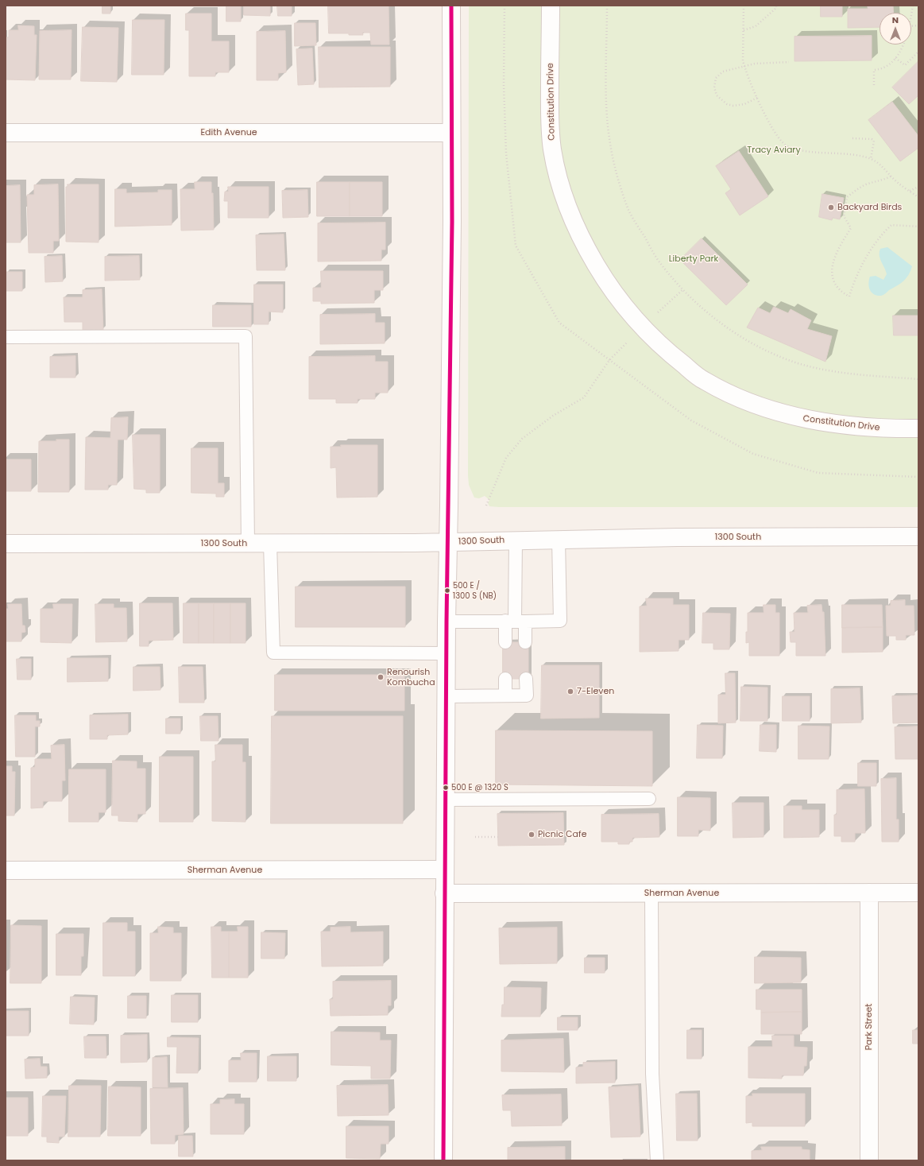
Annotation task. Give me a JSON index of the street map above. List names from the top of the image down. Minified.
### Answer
{"streets":{"street":["Constitution Drive","Edith Avenue","1300 South","Sherman Avenue","Park Street"]},"crossings":[["Sherman Avenue","Park Street"]],"parks":["Tracy Aviary","Liberty Park"],"places":["Backyard Birds","500 E / 1300 S (NB)","Renourish Kombucha","7-Eleven","500 E @ 1320 S","Picnic Cafe"],"north":"top"}
